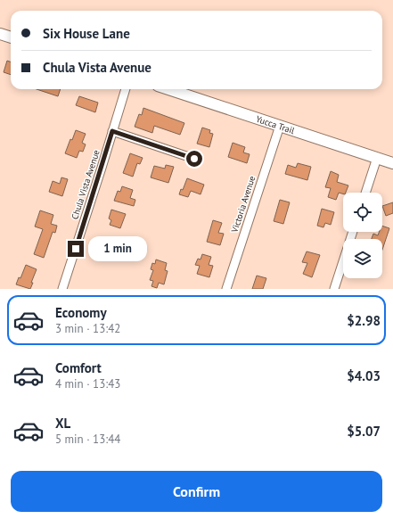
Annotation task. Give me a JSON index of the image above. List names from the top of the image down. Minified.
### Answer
{"streets":{"main road":["Yucca Trail"],"street":["Chula Vista Avenue","Victoria Avenue"]},"crossings":[["Yucca Trail","Victoria Avenue"]],"page":{"banner":["Six House Lane","Chula Vista Avenue"],"bubble":"1 min","list":[{"name":"Economy","note":"3 min · 13:42","value":"$2.98"},{"name":"Comfort","note":"4 min · 13:43","value":"$4.03"},{"name":"XL","note":"5 min · 13:44","value":"$5.07"}],"buttons":"Confirm"}}
